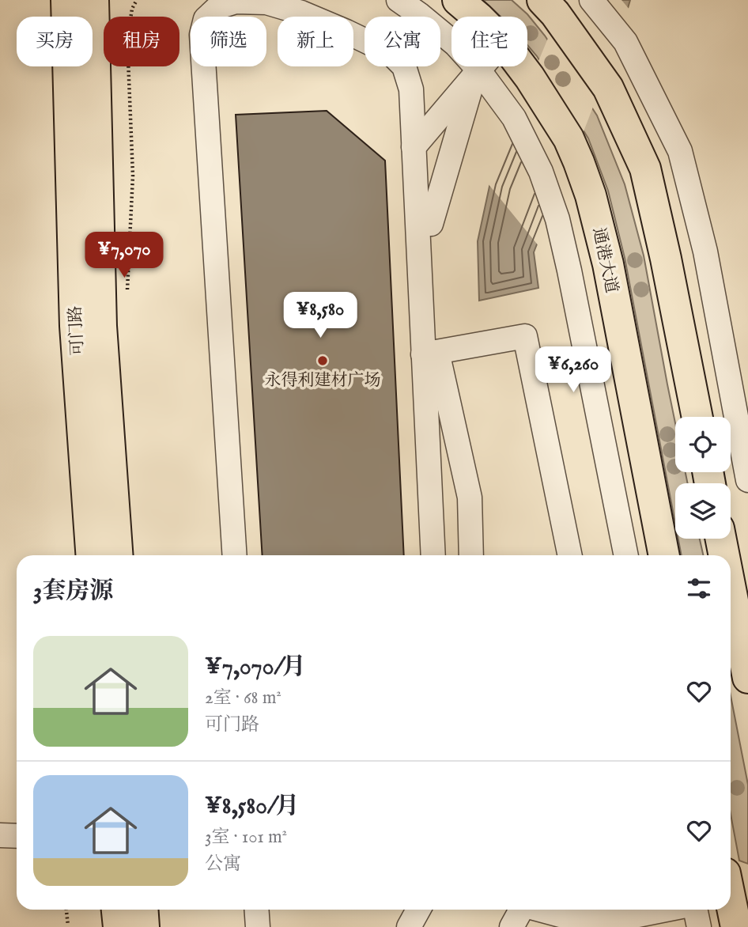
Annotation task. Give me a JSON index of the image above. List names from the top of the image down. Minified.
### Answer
{"streets":{"main road":["通港大道","可门路"]},"places":["永得利建材广场"],"page":{"chip":["买房","租房","筛选","新上","公寓","住宅"],"price":["¥7,070","¥8,580","¥6,260"],"heading":"3套房源","list":[{"name":"¥7,070/月","note":"2室 · 68 m² · 可门路"},{"name":"¥8,580/月","note":"3室 · 101 m² · 公寓"}]}}
